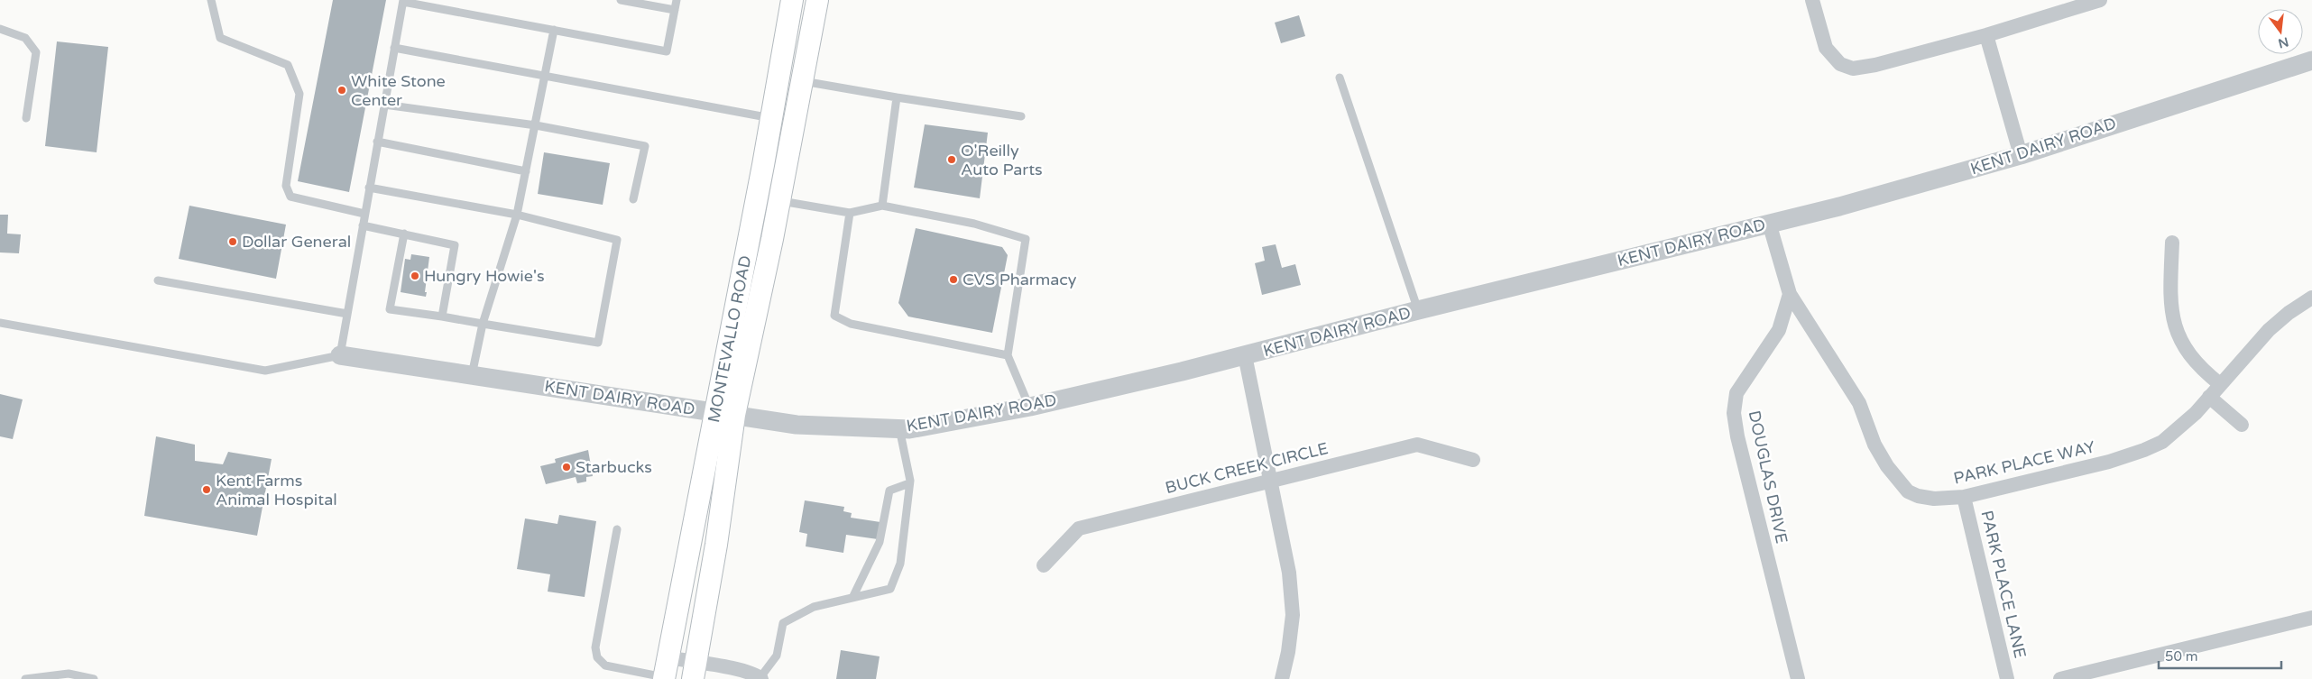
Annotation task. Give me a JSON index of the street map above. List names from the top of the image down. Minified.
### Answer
{"streets":{"main road":["MONTEVALLO ROAD"],"street":["KENT DAIRY ROAD","PARK PLACE WAY","BUCK CREEK CIRCLE","DOUGLAS DRIVE","PARK PLACE LANE"]},"crossings":[["KENT DAIRY ROAD","MONTEVALLO ROAD"],["KENT DAIRY ROAD","PARK PLACE WAY"],["PARK PLACE WAY","DOUGLAS DRIVE"],["PARK PLACE WAY","PARK PLACE LANE"]],"places":["White Stone Center","O'Reilly Auto Parts","Dollar General","Hungry Howie's","CVS Pharmacy","Starbucks","Kent Farms Animal Hospital"],"scale_bar":"50 m","north":"bottom"}
